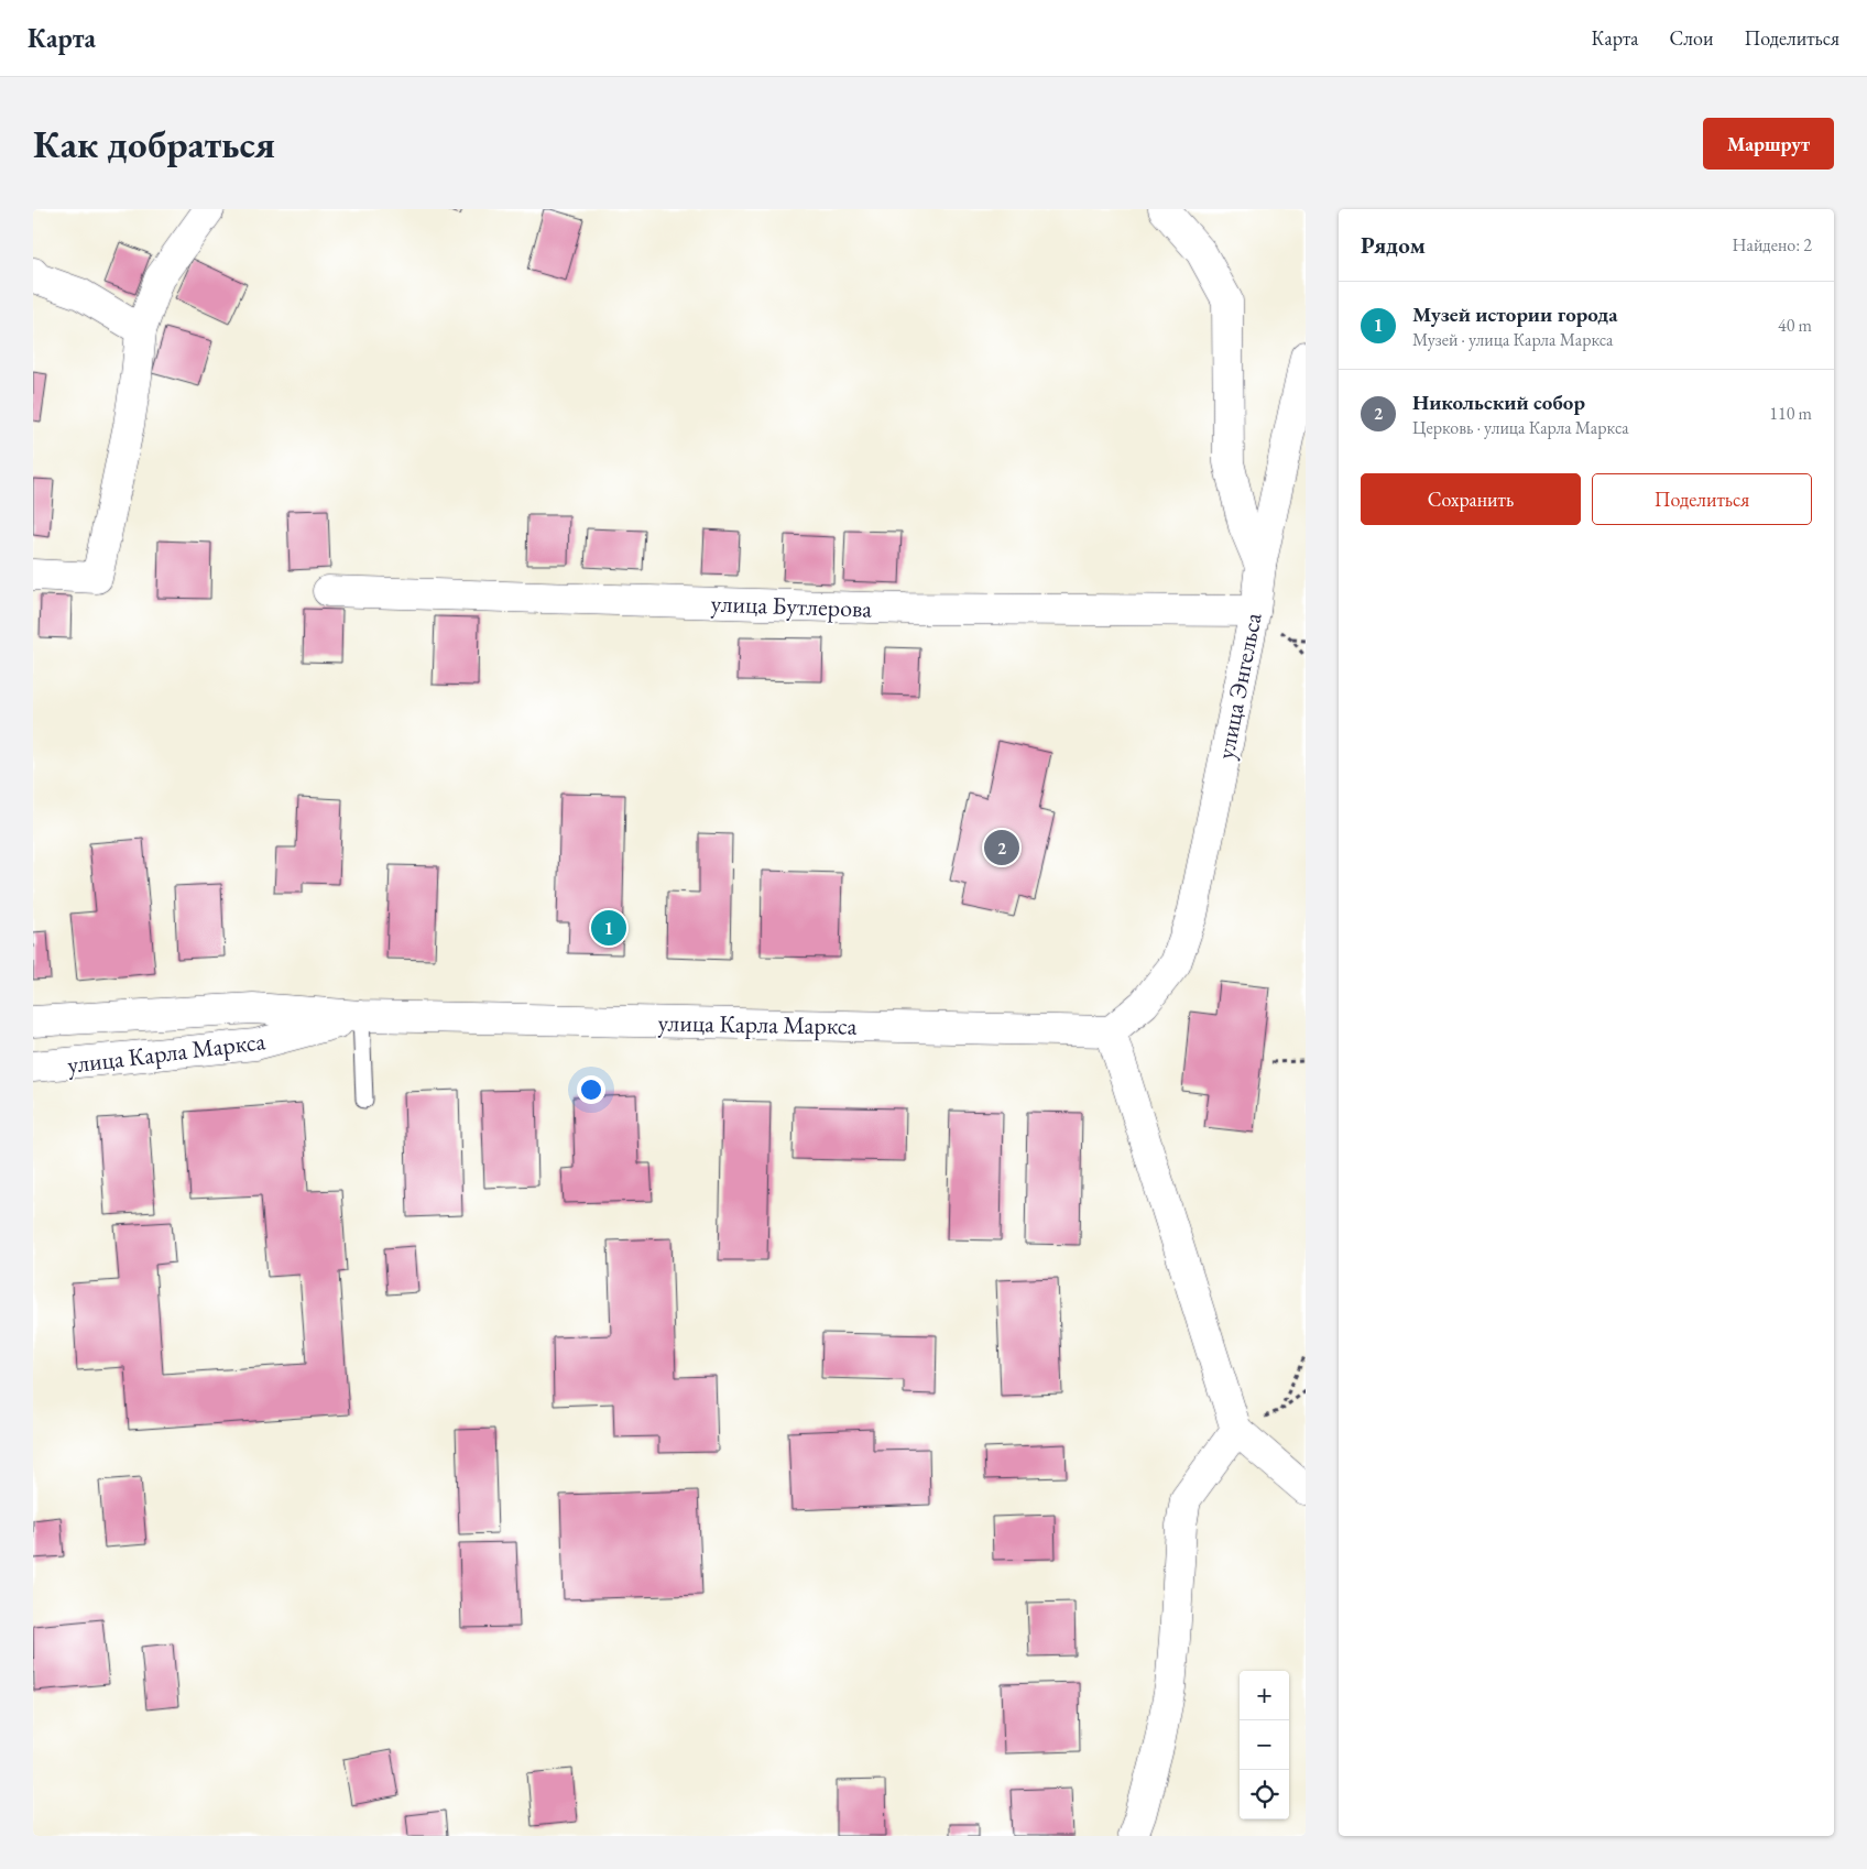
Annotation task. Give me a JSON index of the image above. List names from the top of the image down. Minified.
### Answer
{"streets":{"street":["улица Бутлерова","улица Энгельса","улица Карла Маркса"]},"crossings":[["улица Бутлерова","улица Энгельса"],["улица Энгельса","улица Карла Маркса"]],"page":{"header":"Карта","nav":["Карта","Слои","Поделиться"],"buttons":["Маршрут",["Сохранить","Поделиться"]],"title":"Как добраться","heading":["Рядом","Найдено: 2"],"list":[{"mark":"1","name":"Музей истории города","note":"Музей · улица Карла Маркса","value":"40 m"},{"mark":"2","name":"Никольский собор","note":"Церковь · улица Карла Маркса","value":"110 m"}],"pins":["2","1"],"map_buttons":["+","−"]}}
